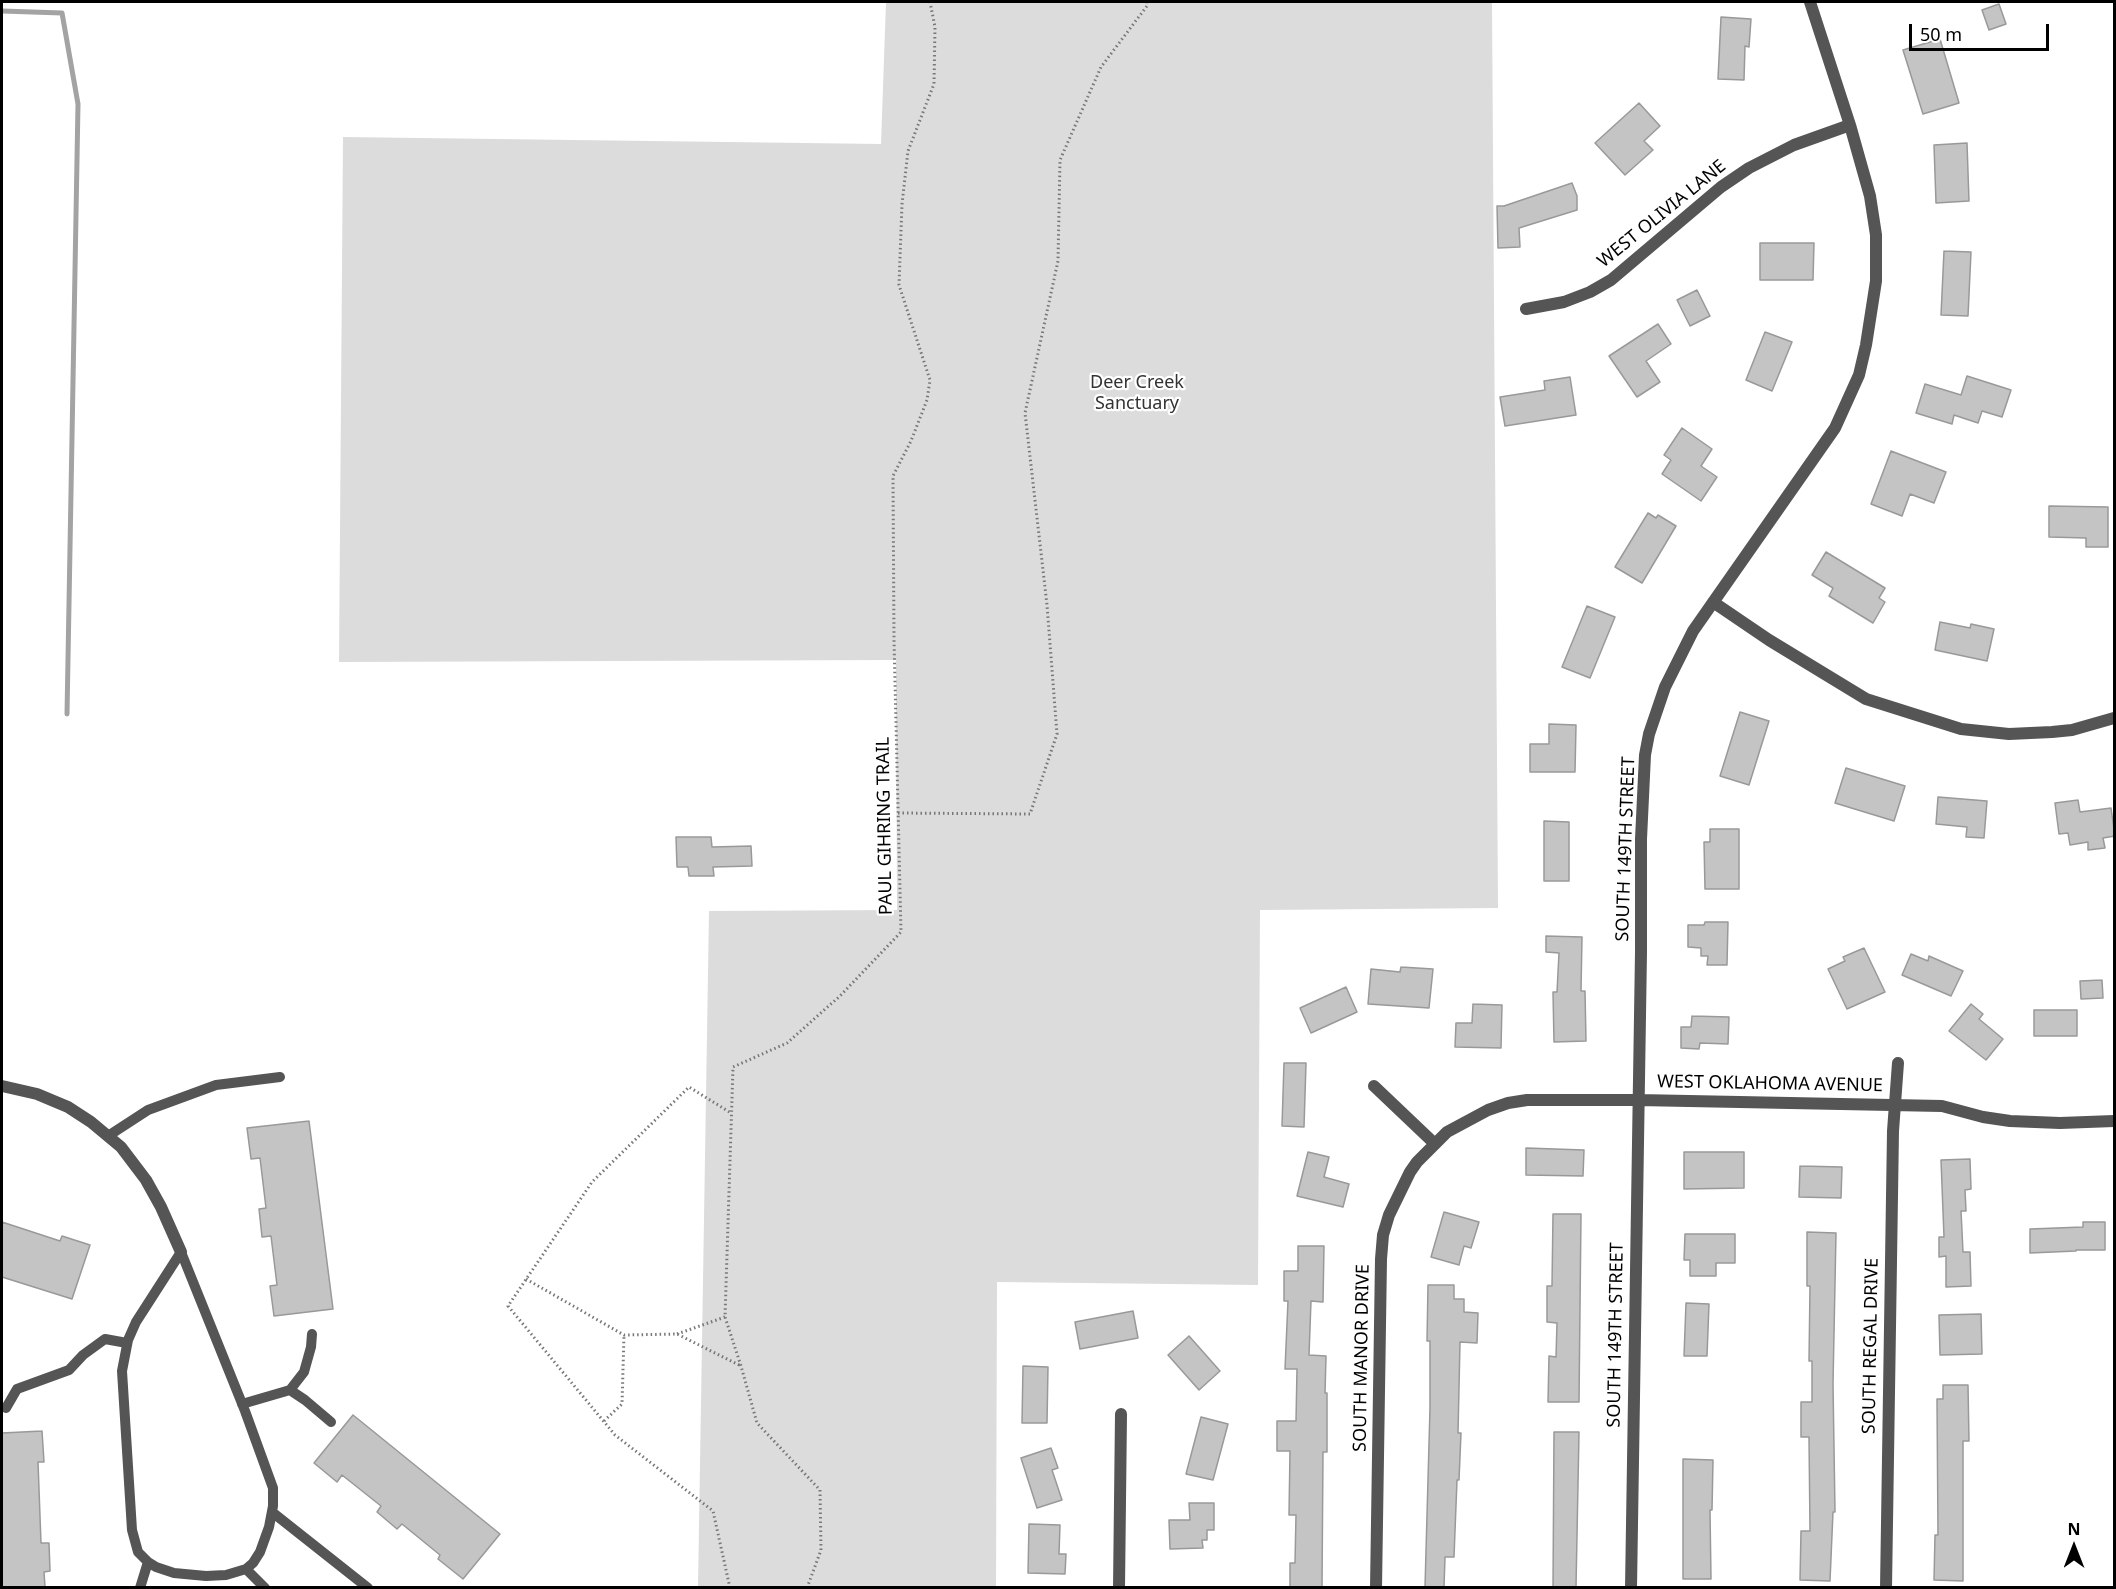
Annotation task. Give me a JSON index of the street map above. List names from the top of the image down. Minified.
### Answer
{"streets":{"street":["WEST OLIVIA LANE","SOUTH 149TH STREET","WEST OKLAHOMA AVENUE","SOUTH REGAL DRIVE","SOUTH MANOR DRIVE"],"path":["PAUL GIHRING TRAIL"]},"crossings":[["WEST OLIVIA LANE","SOUTH 149TH STREET"],["SOUTH 149TH STREET","WEST OKLAHOMA AVENUE"],["WEST OKLAHOMA AVENUE","SOUTH REGAL DRIVE"],["WEST OKLAHOMA AVENUE","SOUTH MANOR DRIVE"]],"parks":["Deer Creek Sanctuary"],"scale_bar":"50 m","north":"top"}
